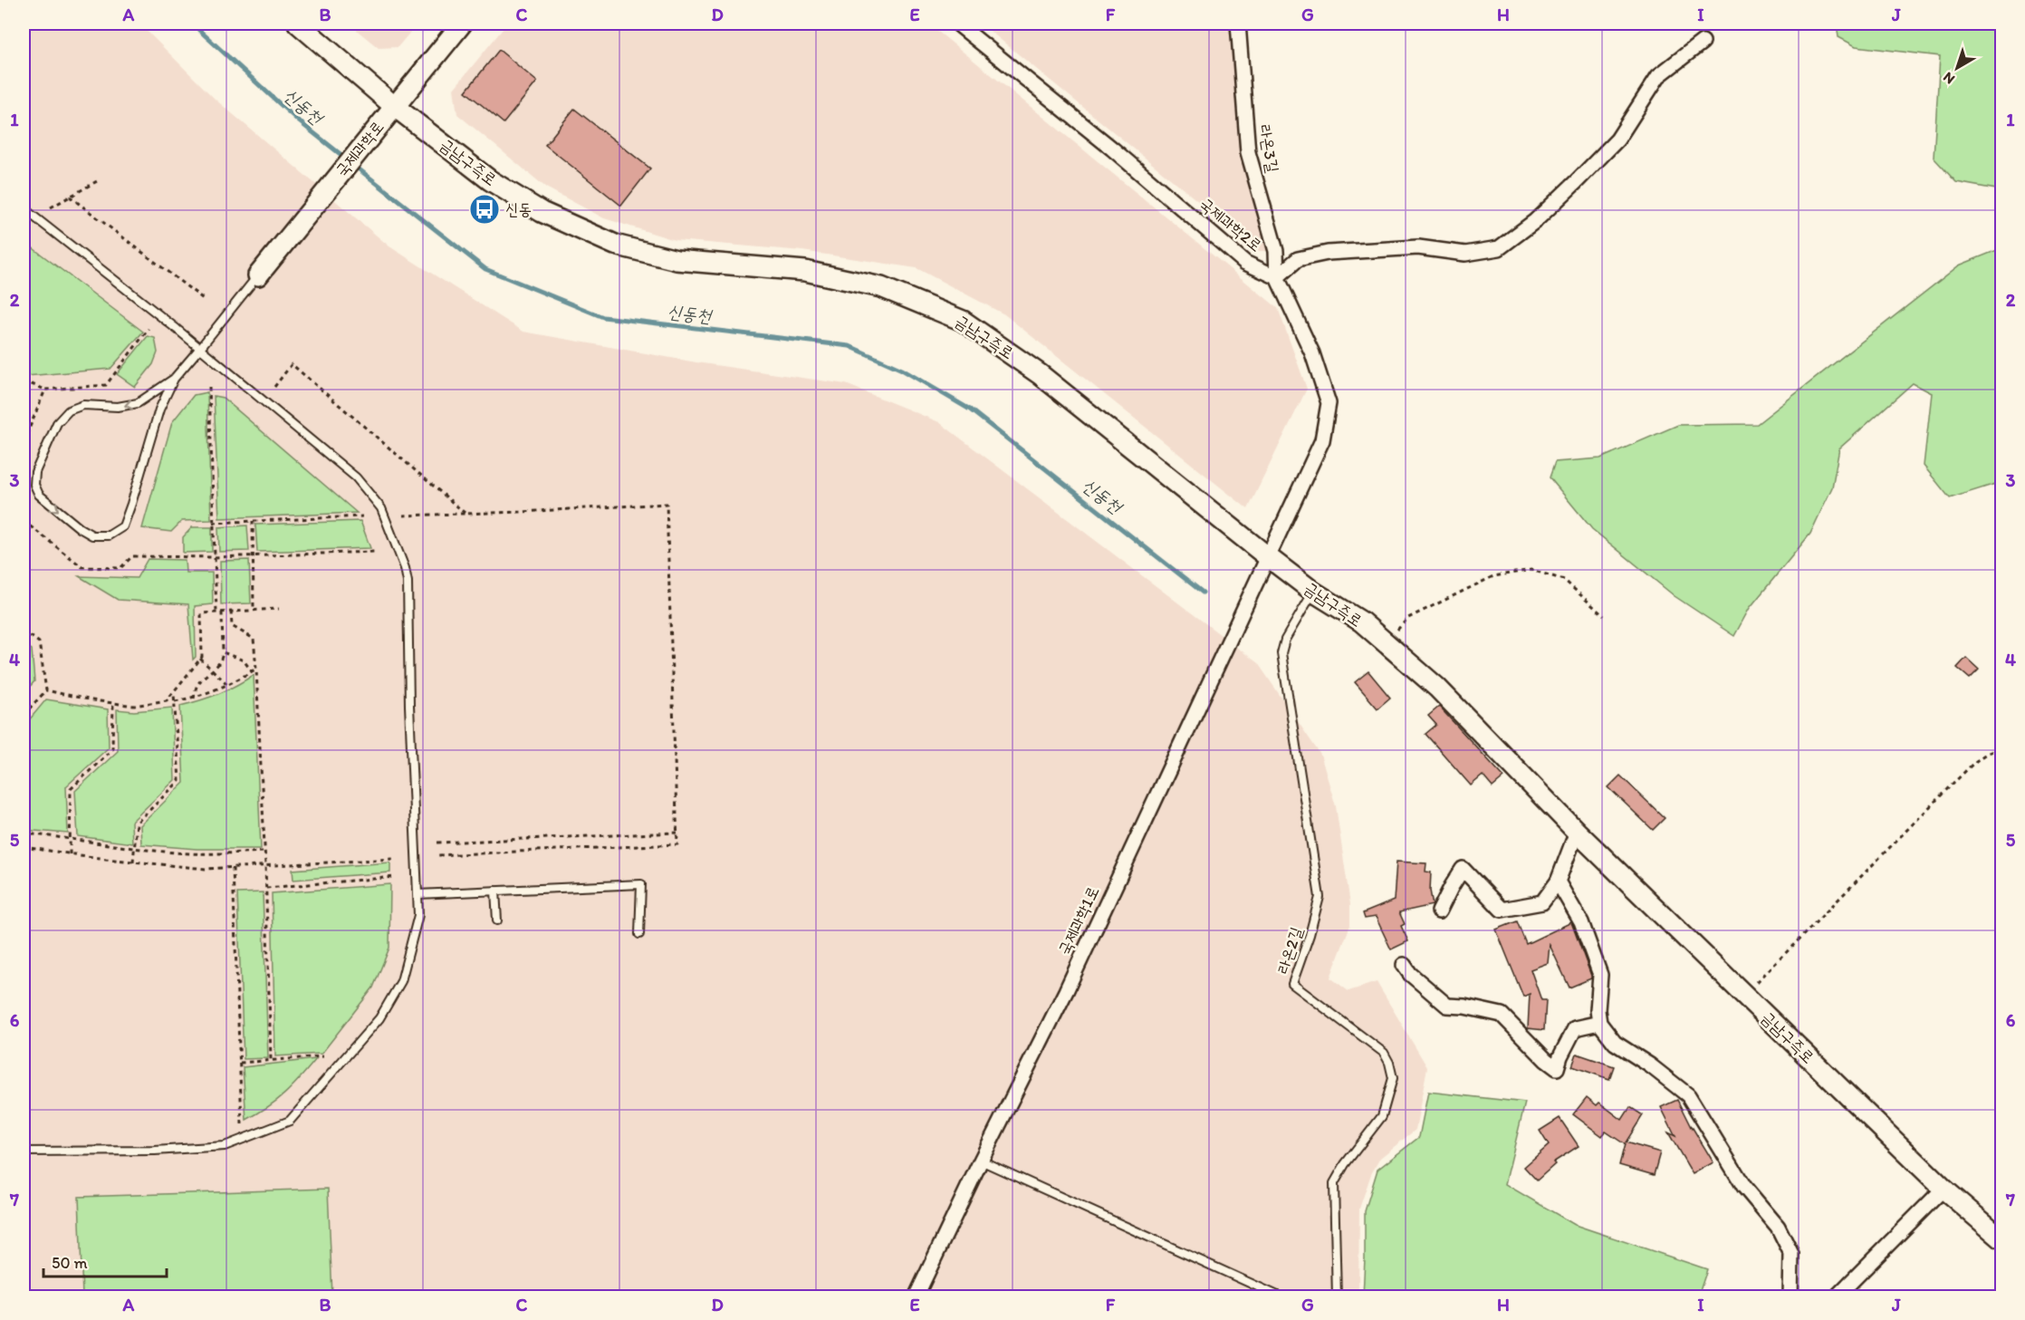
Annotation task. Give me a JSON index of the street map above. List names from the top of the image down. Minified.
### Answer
{"streets":{"main road":["국제과학로","금남구즉로"],"street":["라온3길","국제과학2로","국제과학1로"],"lane":["라온2길"]},"crossings":[["국제과학로","금남구즉로"],["라온3길","국제과학2로"],["금남구즉로","국제과학1로"],["금남구즉로","라온2길"]],"water":["신동천"],"places":{"bus stop":["신동"]},"scale_bar":"50 m","north":"bottom left","grid":{"columns":["A","B","C","D","E","F","G","H","I","J"],"rows":["1","2","3","4","5","6","7"]}}
